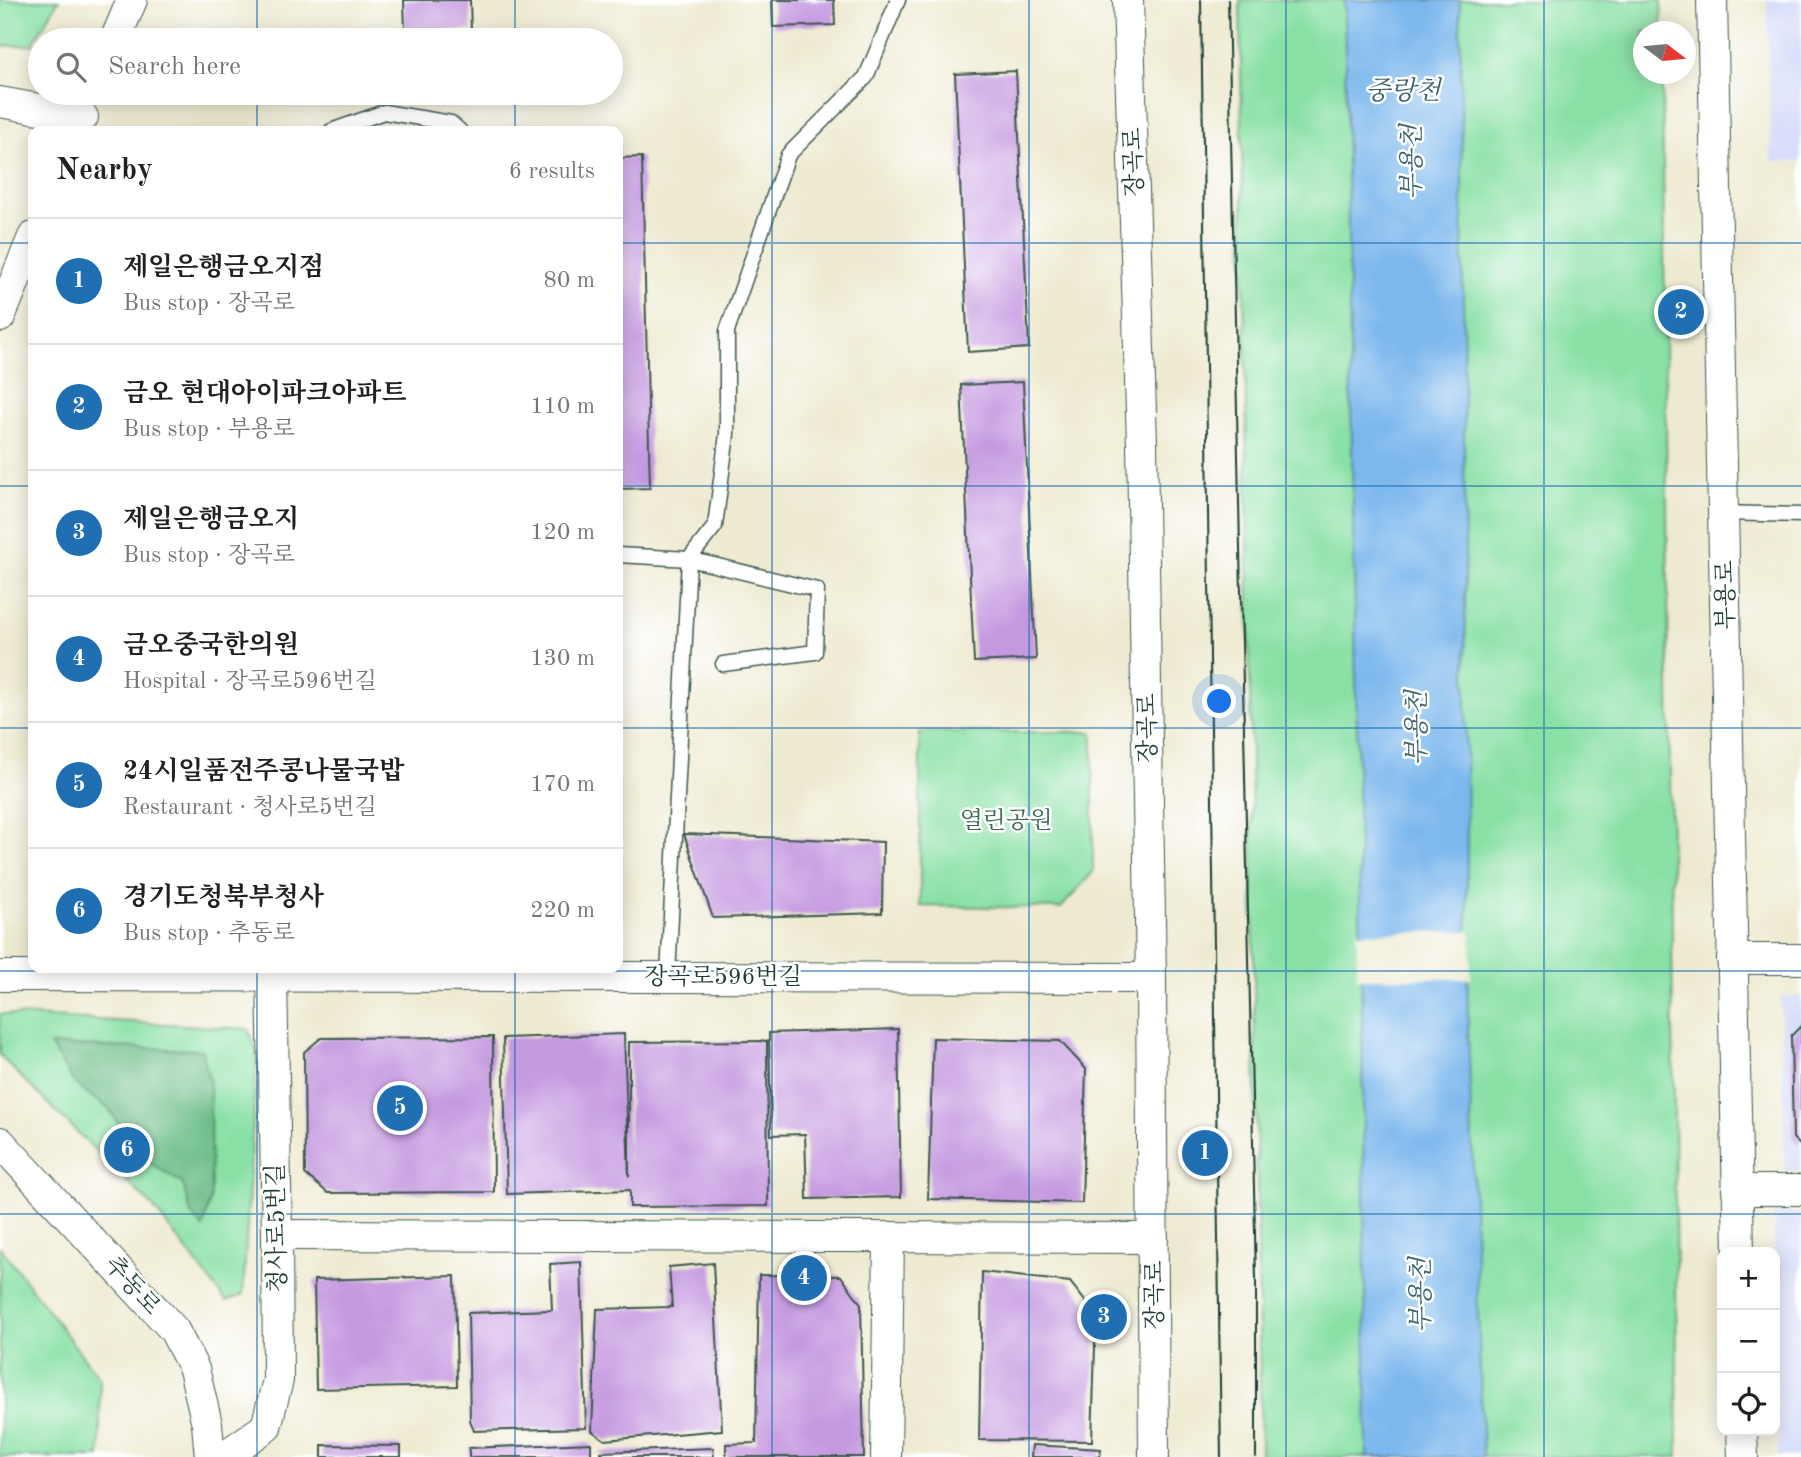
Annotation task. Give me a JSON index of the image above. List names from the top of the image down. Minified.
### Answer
{"streets":{"street":["장곡로","부용로","장곡로596번길","청사로5번길","추동로"]},"crossings":[["장곡로","장곡로596번길"],["장곡로596번길","청사로5번길"]],"water":["중랑천","부용천"],"parks":["열린공원"],"north":"right","page":{"search":"Search here","heading":["Nearby","6 results"],"list":[{"mark":"1","name":"제일은행금오지점","note":"Bus stop · 장곡로","value":"80 m"},{"mark":"2","name":"금오 현대아이파크아파트","note":"Bus stop · 부용로","value":"110 m"},{"mark":"3","name":"제일은행금오지","note":"Bus stop · 장곡로","value":"120 m"},{"mark":"4","name":"금오중국한의원","note":"Hospital · 장곡로596번길","value":"130 m"},{"mark":"5","name":"24시일품전주콩나물국밥","note":"Restaurant · 청사로5번길","value":"170 m"},{"mark":"6","name":"경기도청북부청사","note":"Bus stop · 추동로","value":"220 m"}],"pins":["2","5","6","1","4","3"],"map_buttons":["+","−"]}}
